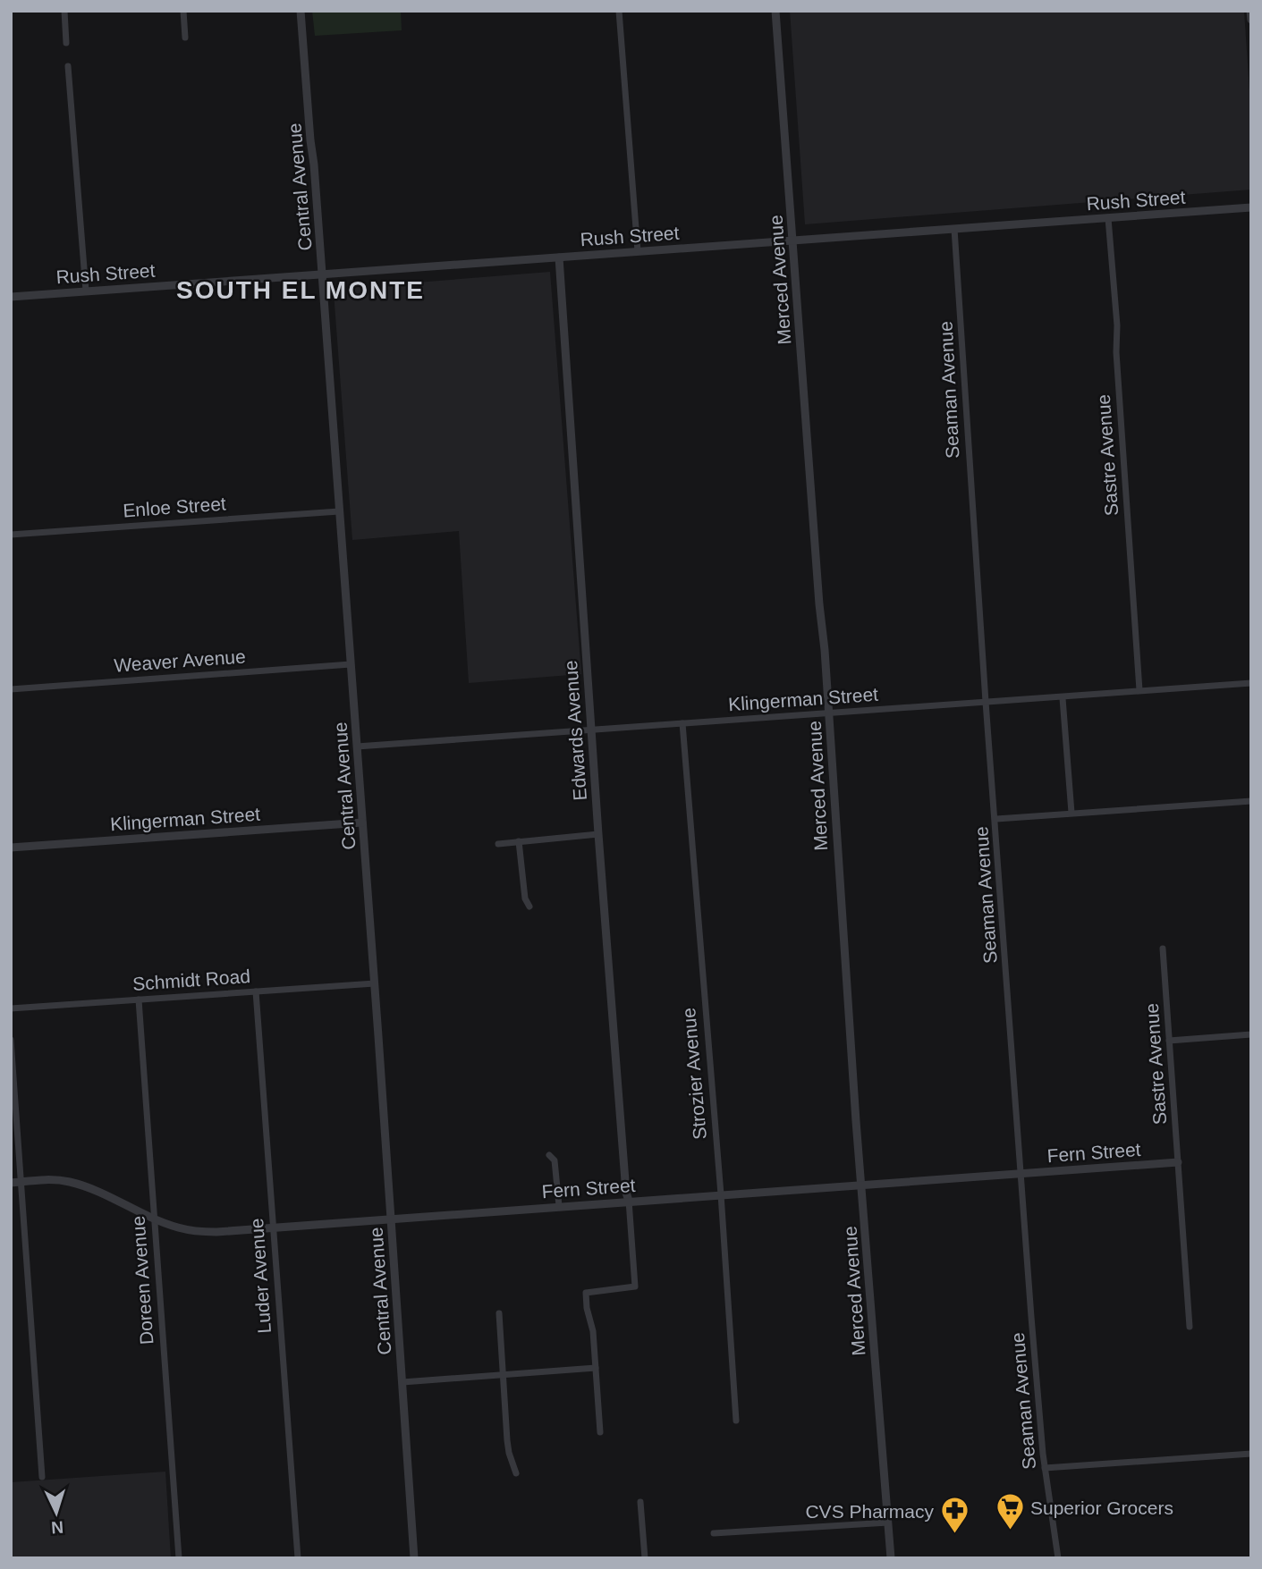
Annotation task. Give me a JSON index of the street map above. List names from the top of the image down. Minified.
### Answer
{"streets":{"street":["Central Avenue","Rush Street","Merced Avenue","Seaman Avenue","Sastre Avenue","Enloe Street","Weaver Avenue","Klingerman Street","Edwards Avenue","Schmidt Road","Strozier Avenue","Fern Street","Luder Avenue","Doreen Avenue"]},"crossings":[["Central Avenue","Rush Street"],["Central Avenue","Enloe Street"],["Central Avenue","Weaver Avenue"],["Central Avenue","Klingerman Street"],["Central Avenue","Schmidt Road"],["Central Avenue","Fern Street"],["Rush Street","Merced Avenue"],["Rush Street","Seaman Avenue"],["Rush Street","Sastre Avenue"],["Rush Street","Edwards Avenue"],["Merced Avenue","Klingerman Street"],["Merced Avenue","Fern Street"],["Seaman Avenue","Klingerman Street"],["Seaman Avenue","Fern Street"],["Sastre Avenue","Klingerman Street"],["Sastre Avenue","Fern Street"],["Klingerman Street","Edwards Avenue"],["Klingerman Street","Strozier Avenue"],["Edwards Avenue","Fern Street"],["Schmidt Road","Luder Avenue"],["Schmidt Road","Doreen Avenue"],["Strozier Avenue","Fern Street"],["Fern Street","Luder Avenue"],["Fern Street","Doreen Avenue"]],"districts":["SOUTH EL MONTE"],"places":{"supermarket":["Superior Grocers"],"pharmacy":["CVS Pharmacy"]},"north":"bottom"}
